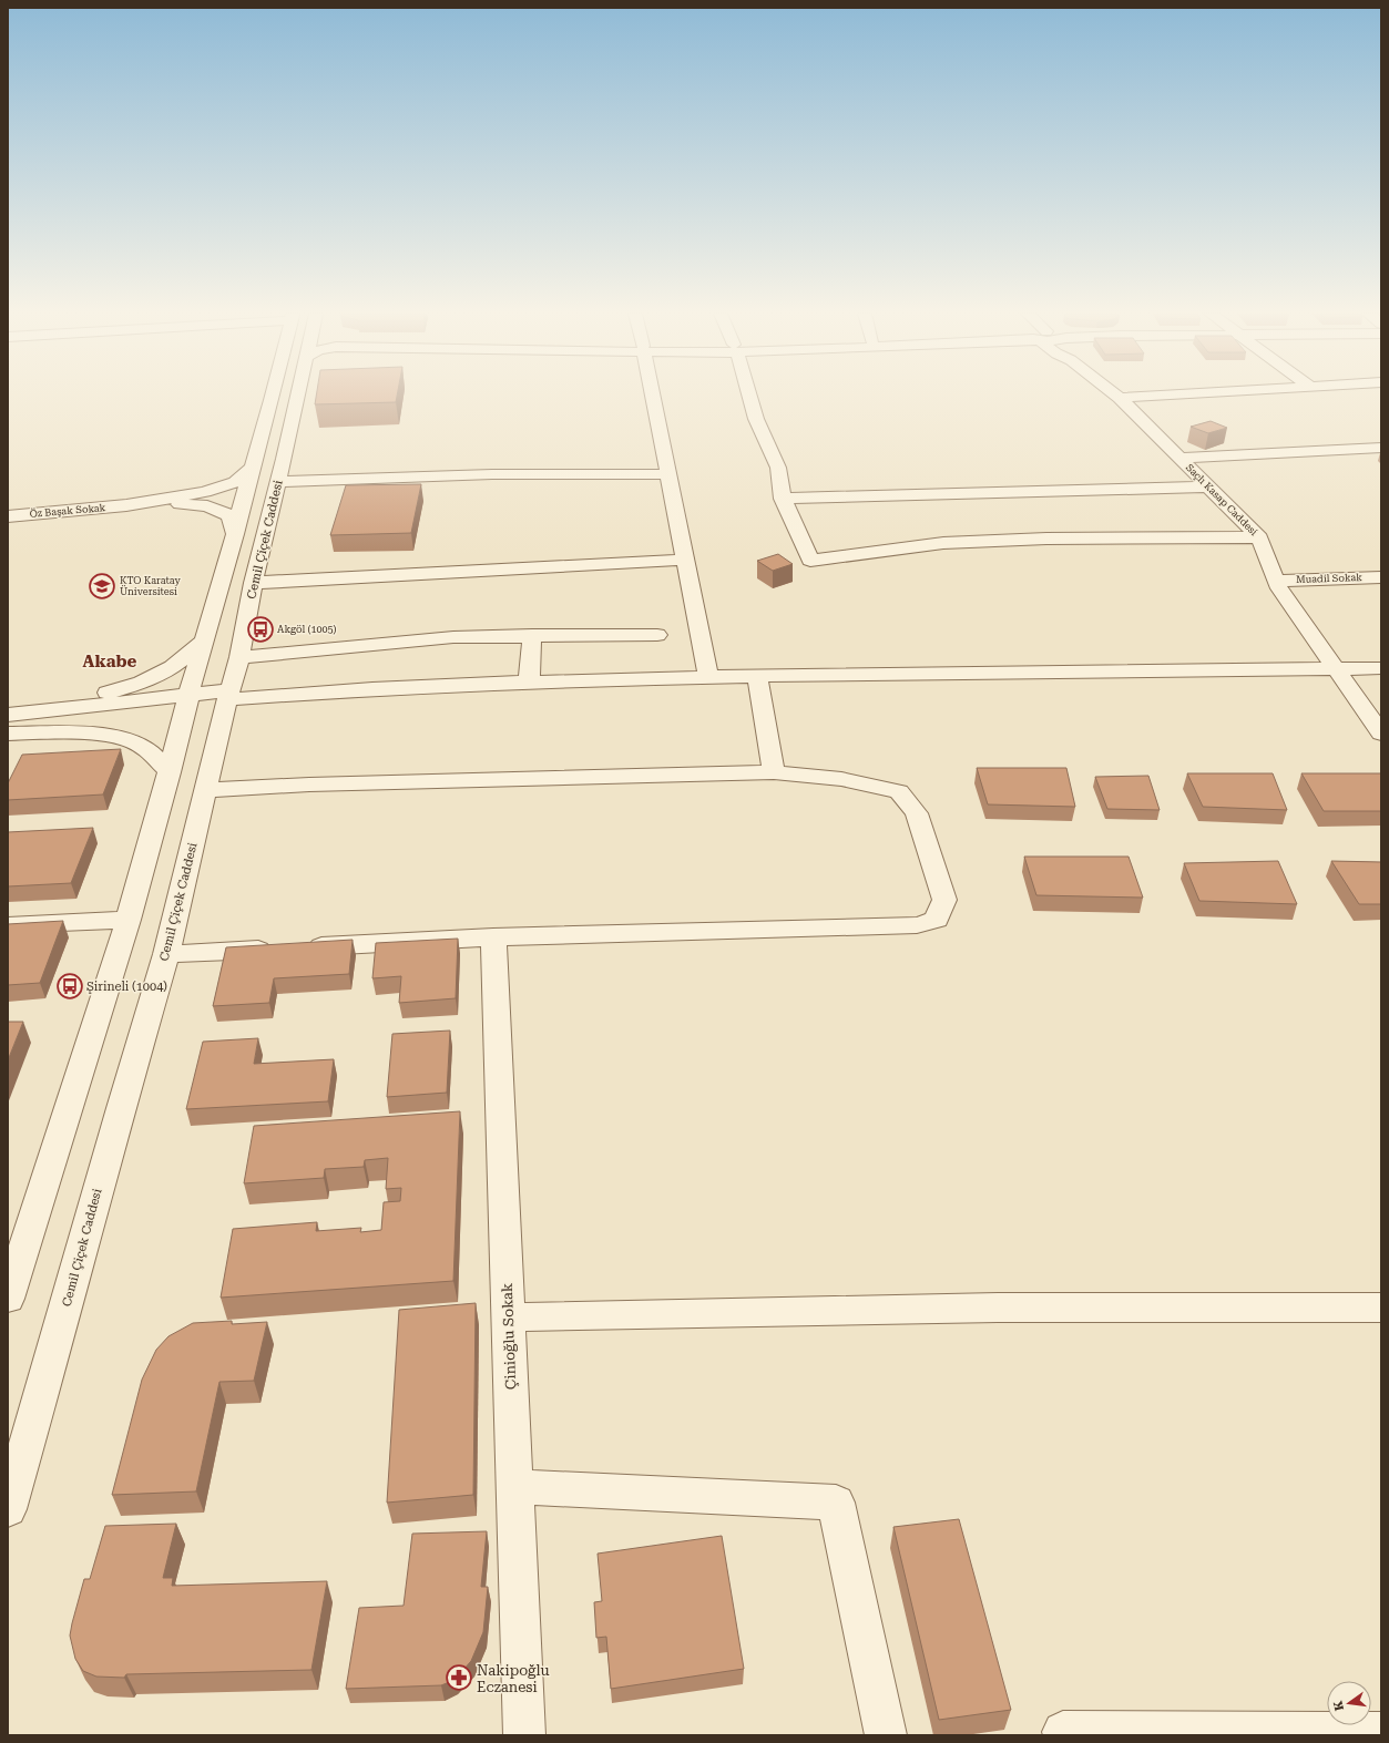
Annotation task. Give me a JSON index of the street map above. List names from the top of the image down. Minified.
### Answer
{"streets":{"street":["Saçlı Kasap Caddesi","Öz Başak Sokak","Cemil Çiçek Caddesi","Muadil Sokak","Çinioğlu Sokak"]},"crossings":[["Saçlı Kasap Caddesi","Muadil Sokak"]],"districts":["Akabe"],"places":{"school or university":["KTO Karatay Üniversitesi"],"bus stop":["Akgöl (1005)","Şirineli (1004)"],"pharmacy":["Nakipoğlu Eczanesi"]},"north":"left"}
